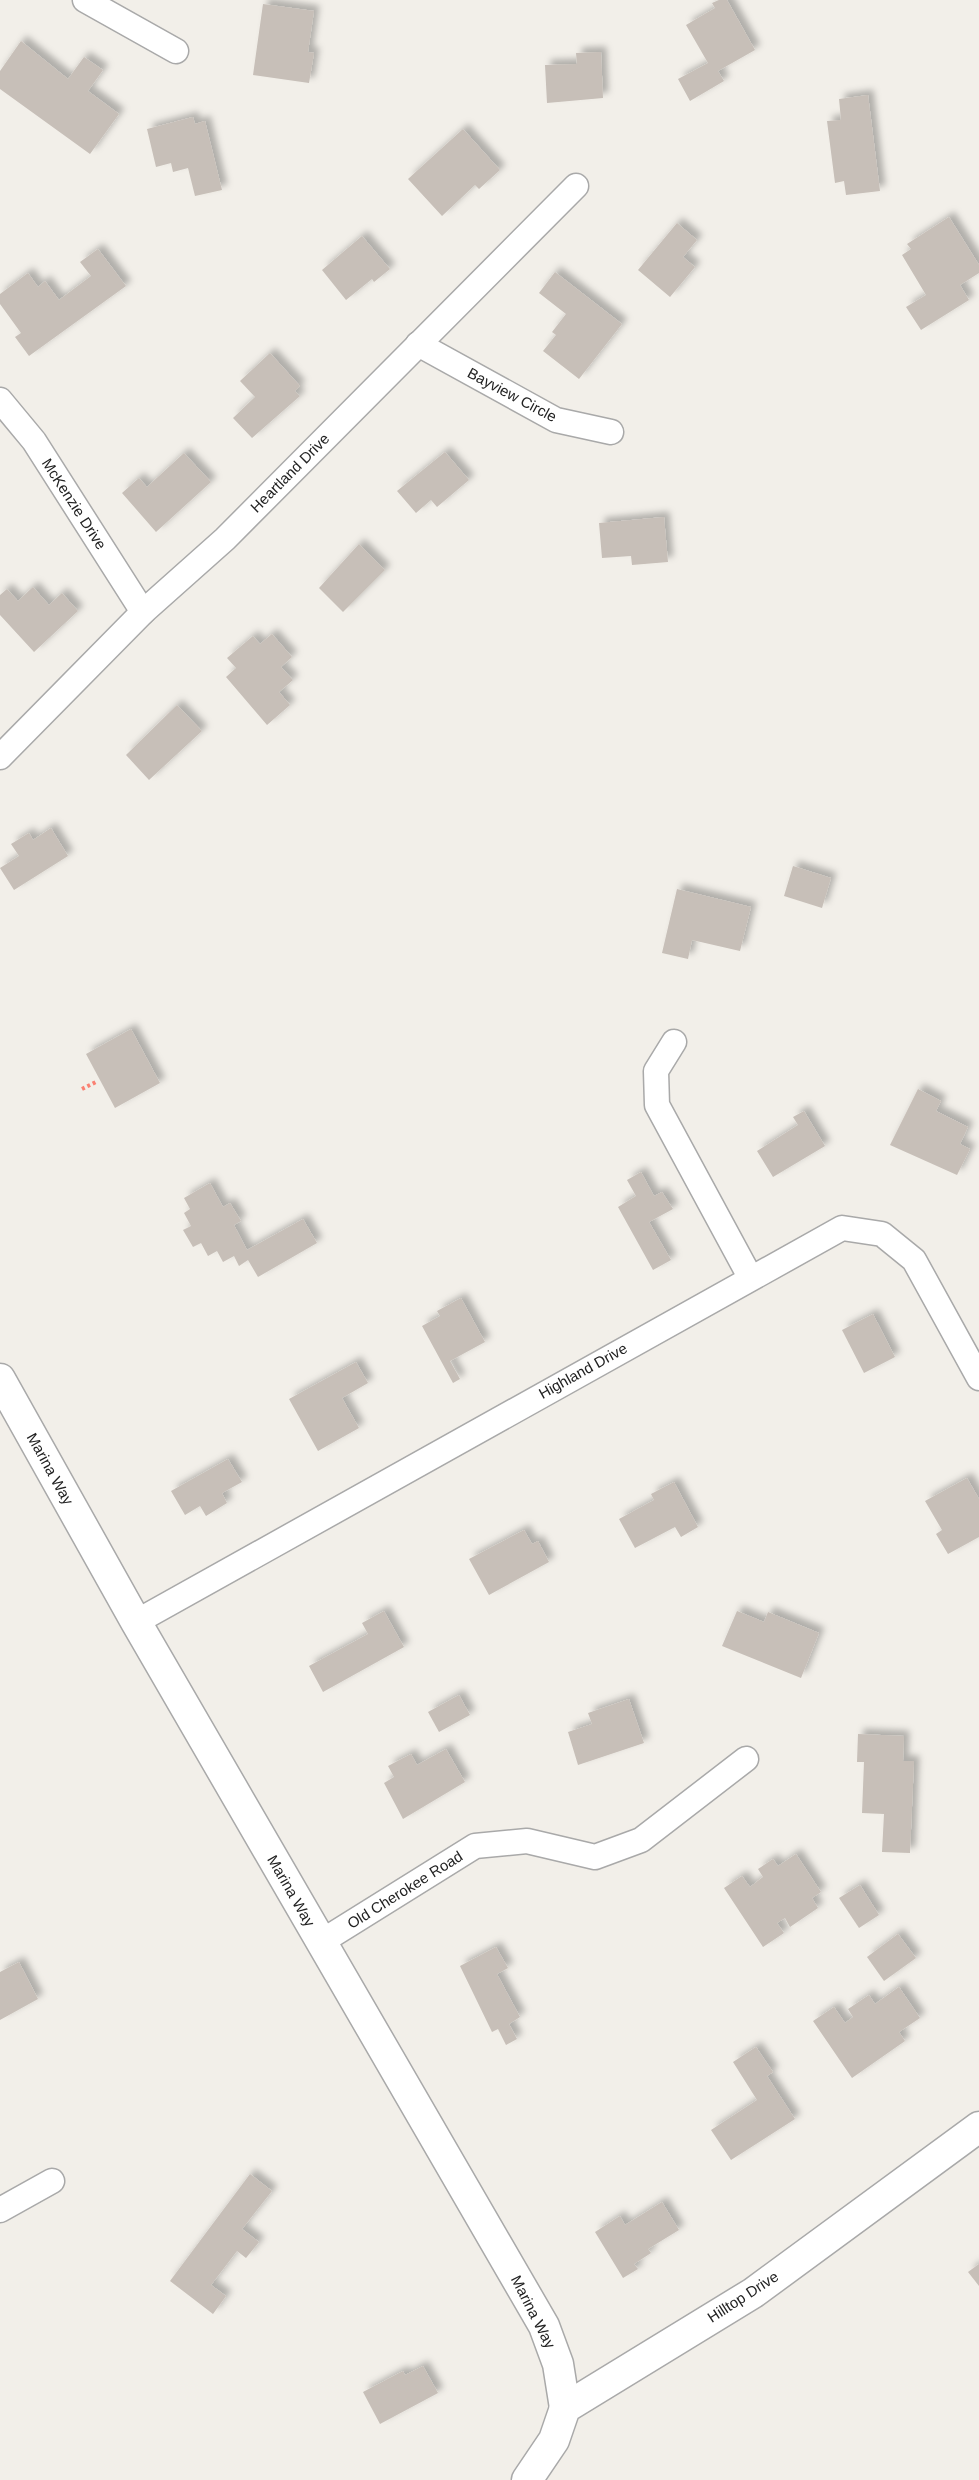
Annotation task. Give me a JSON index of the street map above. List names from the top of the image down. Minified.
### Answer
{"streets":{"street":["Bayview Circle","Heartland Drive","McKenzie Drive","Highland Drive","Marina Way","Old Cherokee Road","Hilltop Drive"]},"crossings":[["Bayview Circle","Heartland Drive"],["Heartland Drive","McKenzie Drive"],["Highland Drive","Marina Way"],["Marina Way","Old Cherokee Road"],["Marina Way","Hilltop Drive"]]}
